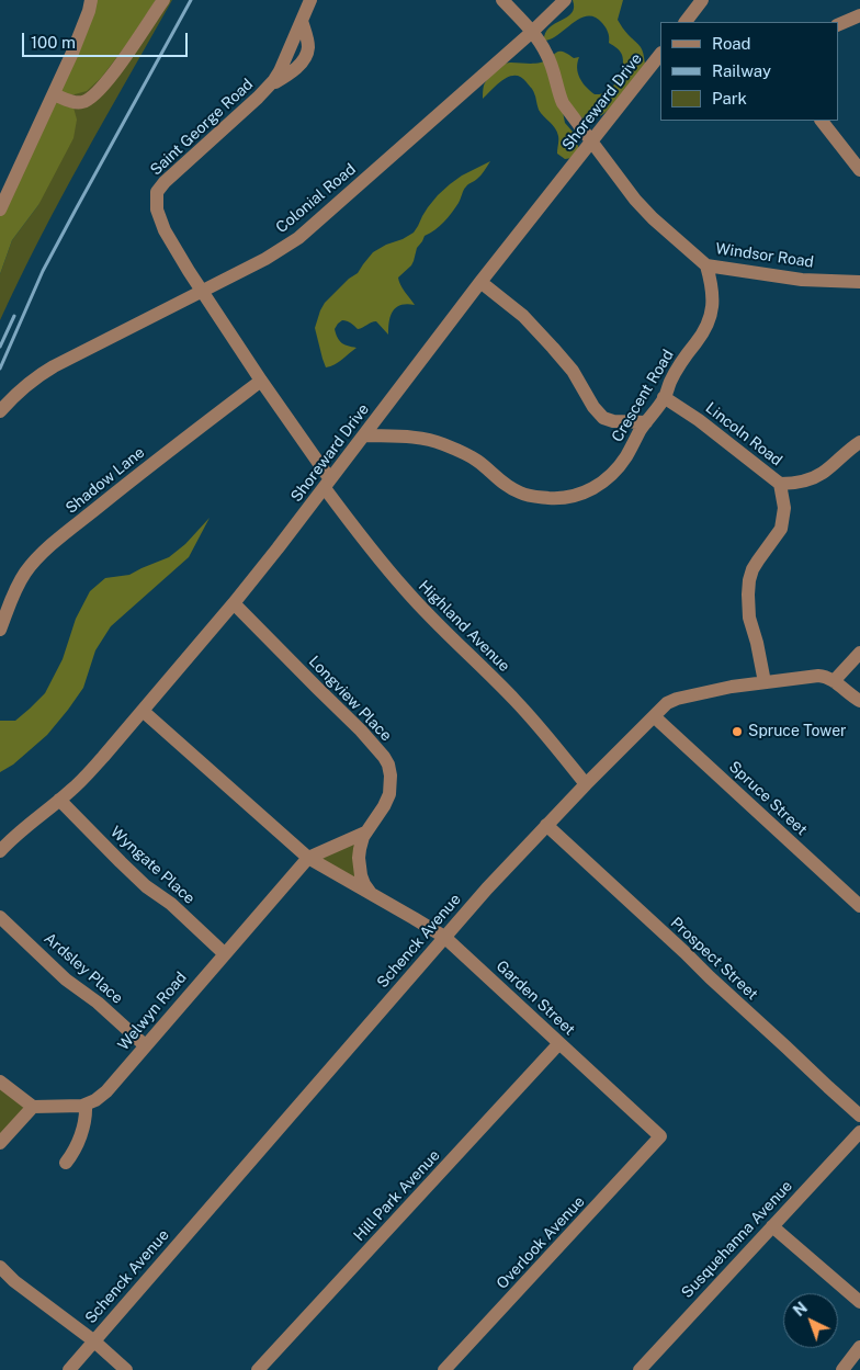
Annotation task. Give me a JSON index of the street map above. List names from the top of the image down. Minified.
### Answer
{"streets":{"street":["Shoreward Drive","Saint George Road","Colonial Road","Windsor Road","Crescent Road","Lincoln Road","Shadow Lane","Highland Avenue","Longview Place","Spruce Street","Wyngate Place","Schenck Avenue","Prospect Street","Ardsley Place","Garden Street","Welwyn Road","Hill Park Avenue","Susquehanna Avenue","Overlook Avenue"]},"crossings":[["Shoreward Drive","Windsor Road"],["Shoreward Drive","Crescent Road"],["Shoreward Drive","Highland Avenue"],["Shoreward Drive","Longview Place"],["Shoreward Drive","Wyngate Place"],["Shoreward Drive","Garden Street"],["Saint George Road","Highland Avenue"],["Colonial Road","Windsor Road"],["Colonial Road","Highland Avenue"],["Windsor Road","Crescent Road"],["Crescent Road","Lincoln Road"],["Shadow Lane","Highland Avenue"],["Highland Avenue","Schenck Avenue"],["Longview Place","Garden Street"],["Spruce Street","Schenck Avenue"],["Wyngate Place","Welwyn Road"],["Schenck Avenue","Prospect Street"],["Schenck Avenue","Garden Street"],["Ardsley Place","Welwyn Road"],["Garden Street","Welwyn Road"],["Garden Street","Hill Park Avenue"],["Garden Street","Overlook Avenue"]],"places":["Spruce Tower"],"legend":["Road","Railway","Park"],"scale_bar":"100 m","north":"top left"}
